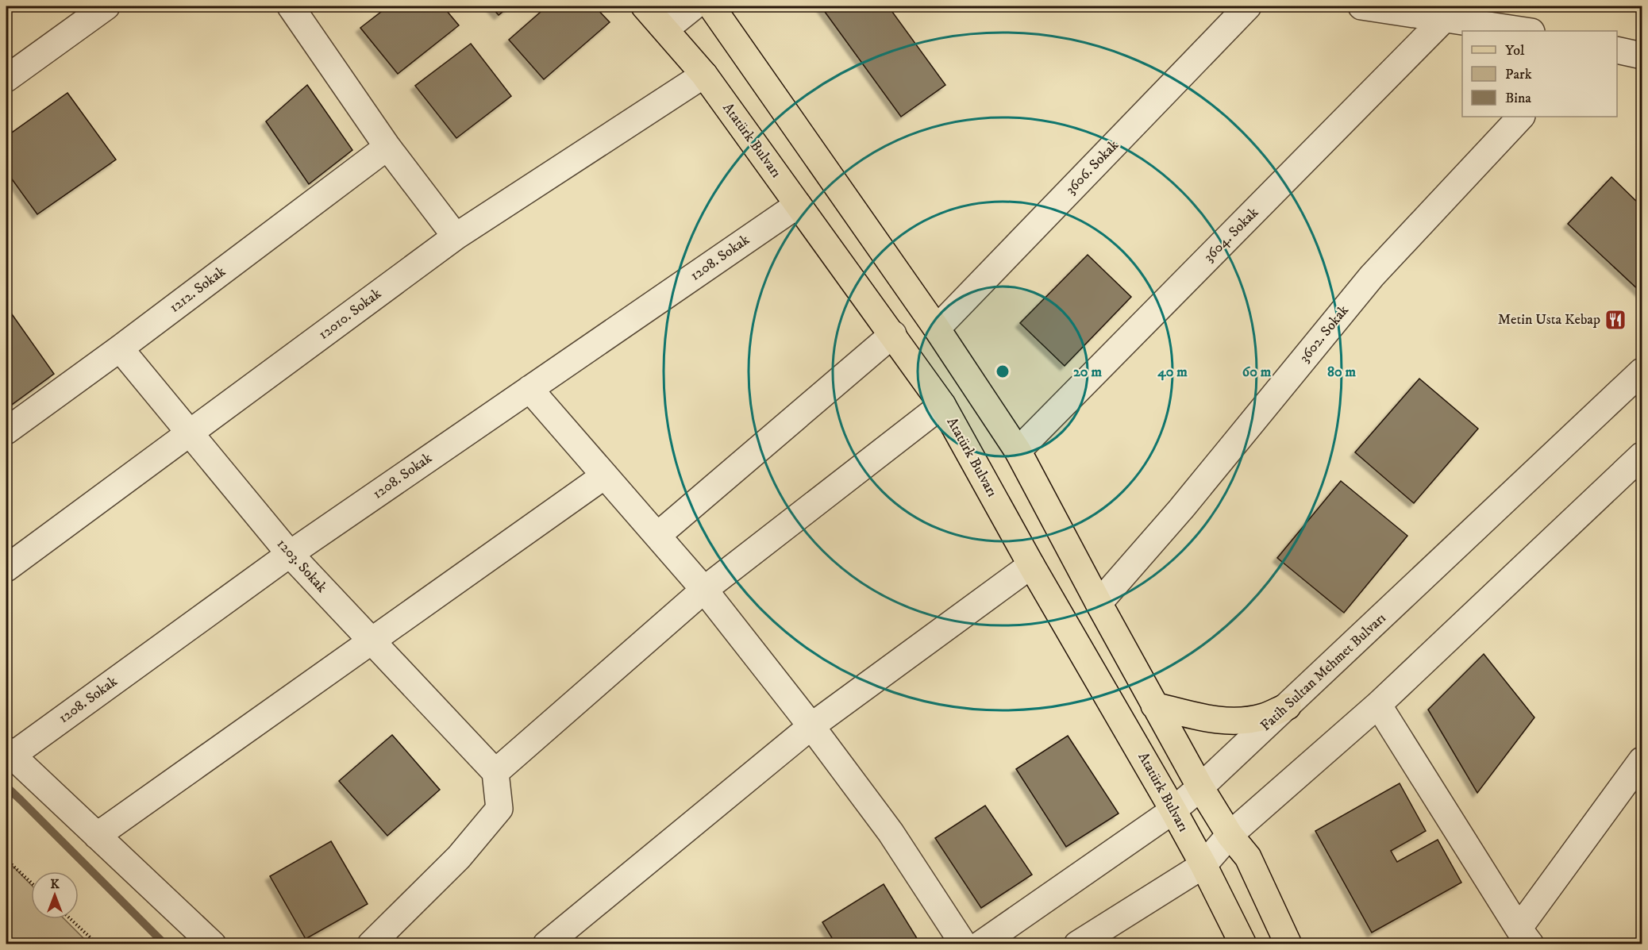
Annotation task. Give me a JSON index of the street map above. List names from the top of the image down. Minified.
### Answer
{"streets":{"main road":["Atatürk Bulvarı"],"street":["3606. Sokak","3604. Sokak","1208. Sokak","1212. Sokak","12010. Sokak","3602. Sokak","1203. Sokak","Fatih Sultan Mehmet Bulvarı"]},"crossings":[["Atatürk Bulvarı","1208. Sokak"],["Atatürk Bulvarı","12010. Sokak"],["Atatürk Bulvarı","Fatih Sultan Mehmet Bulvarı"],["1208. Sokak","1203. Sokak"],["1212. Sokak","1203. Sokak"],["12010. Sokak","1203. Sokak"]],"places":{"restaurant":["Metin Usta Kebap"]},"legend":["Yol","Park","Bina"],"north":"top","rings":["20 m","40 m","60 m","80 m"]}
